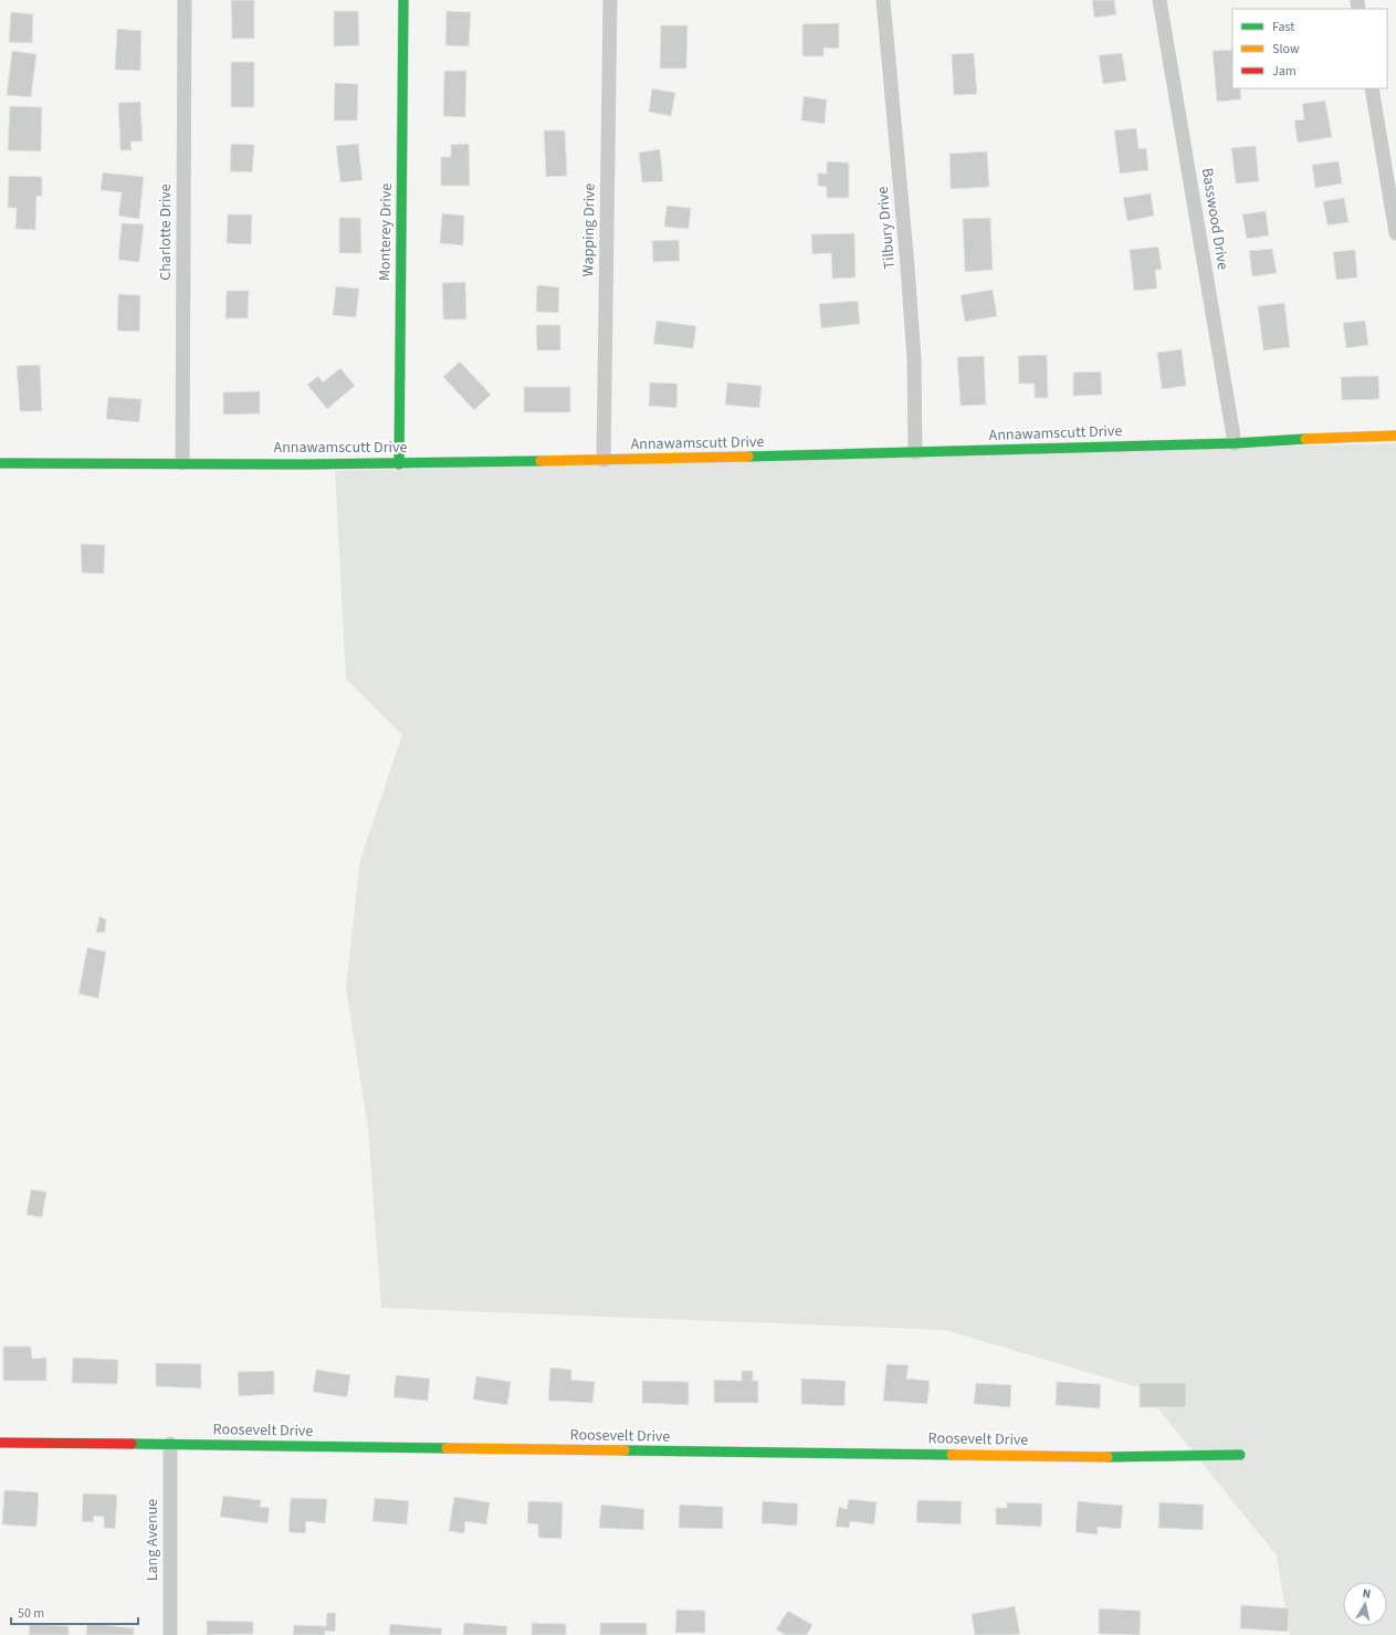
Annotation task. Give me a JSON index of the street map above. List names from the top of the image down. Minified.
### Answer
{"streets":{"street":["Basswood Drive","Tilbury Drive","Wapping Drive","Charlotte Drive","Monterey Drive","Annawamscutt Drive","Roosevelt Drive","Lang Avenue"]},"crossings":[["Basswood Drive","Annawamscutt Drive"],["Tilbury Drive","Annawamscutt Drive"],["Wapping Drive","Annawamscutt Drive"],["Charlotte Drive","Annawamscutt Drive"],["Monterey Drive","Annawamscutt Drive"],["Roosevelt Drive","Lang Avenue"]],"legend":["Fast","Slow","Jam"],"scale_bar":"50 m","north":"top"}
